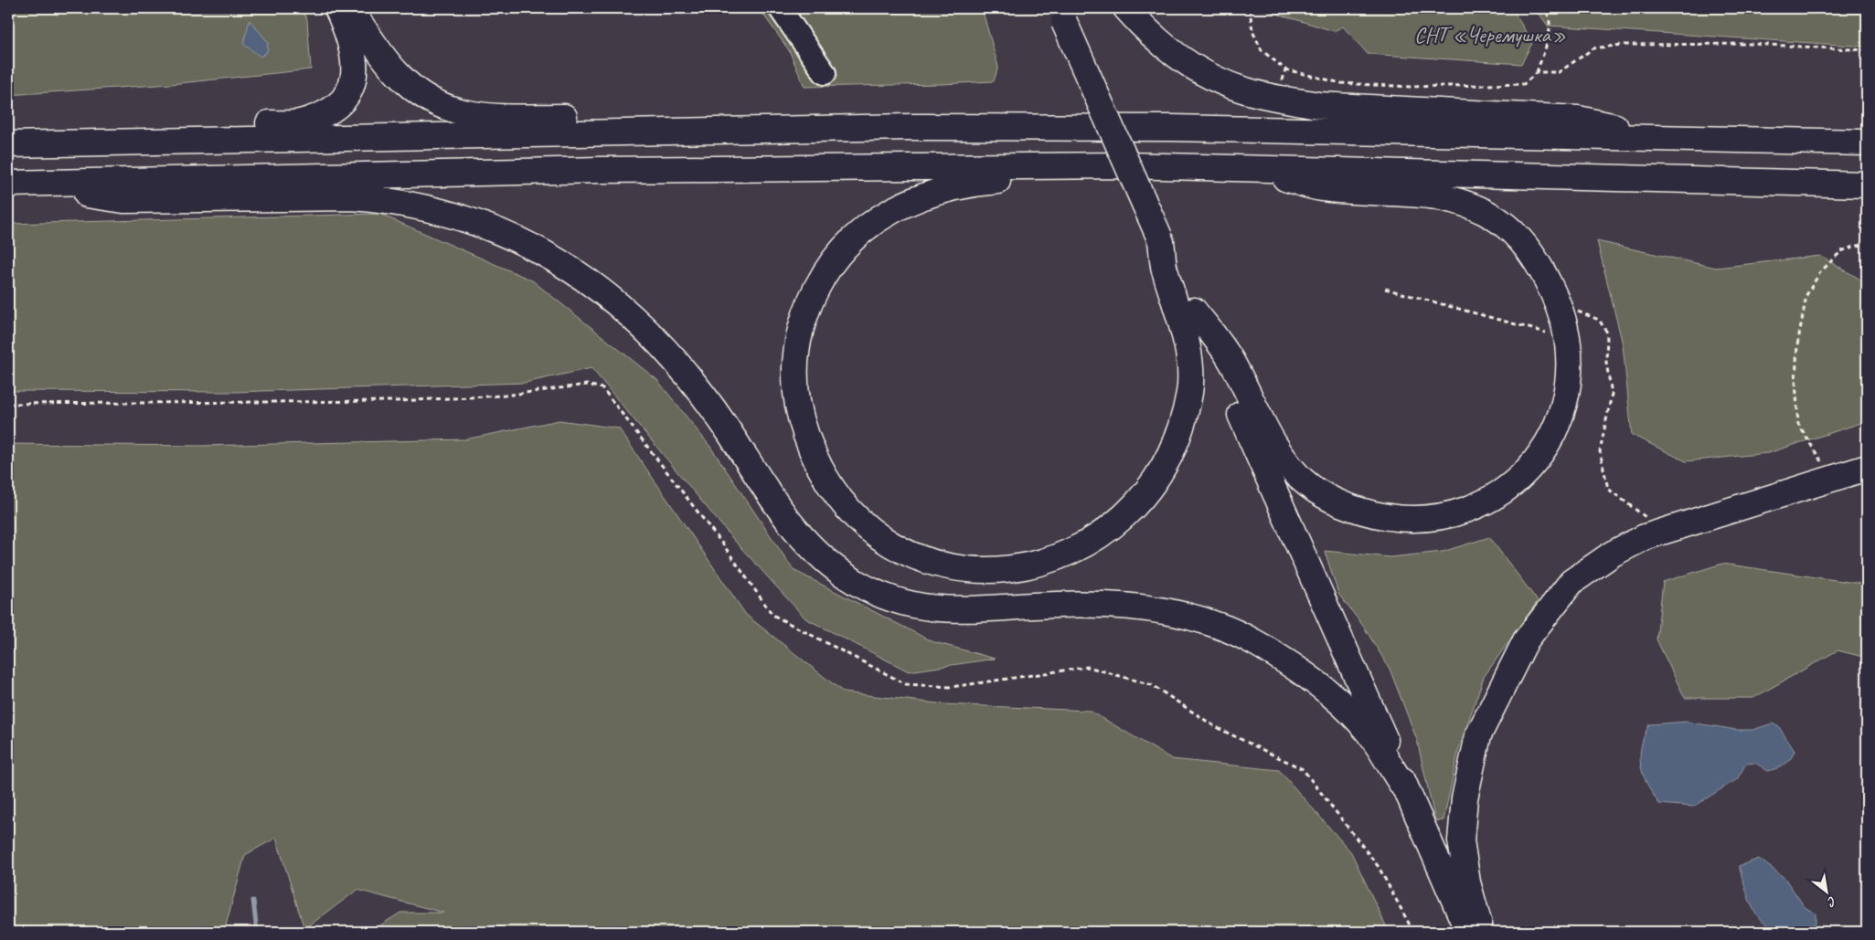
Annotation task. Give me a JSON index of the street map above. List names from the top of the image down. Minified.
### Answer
{"parks":["СНТ «Черемушка»"],"north":"bottom right"}
